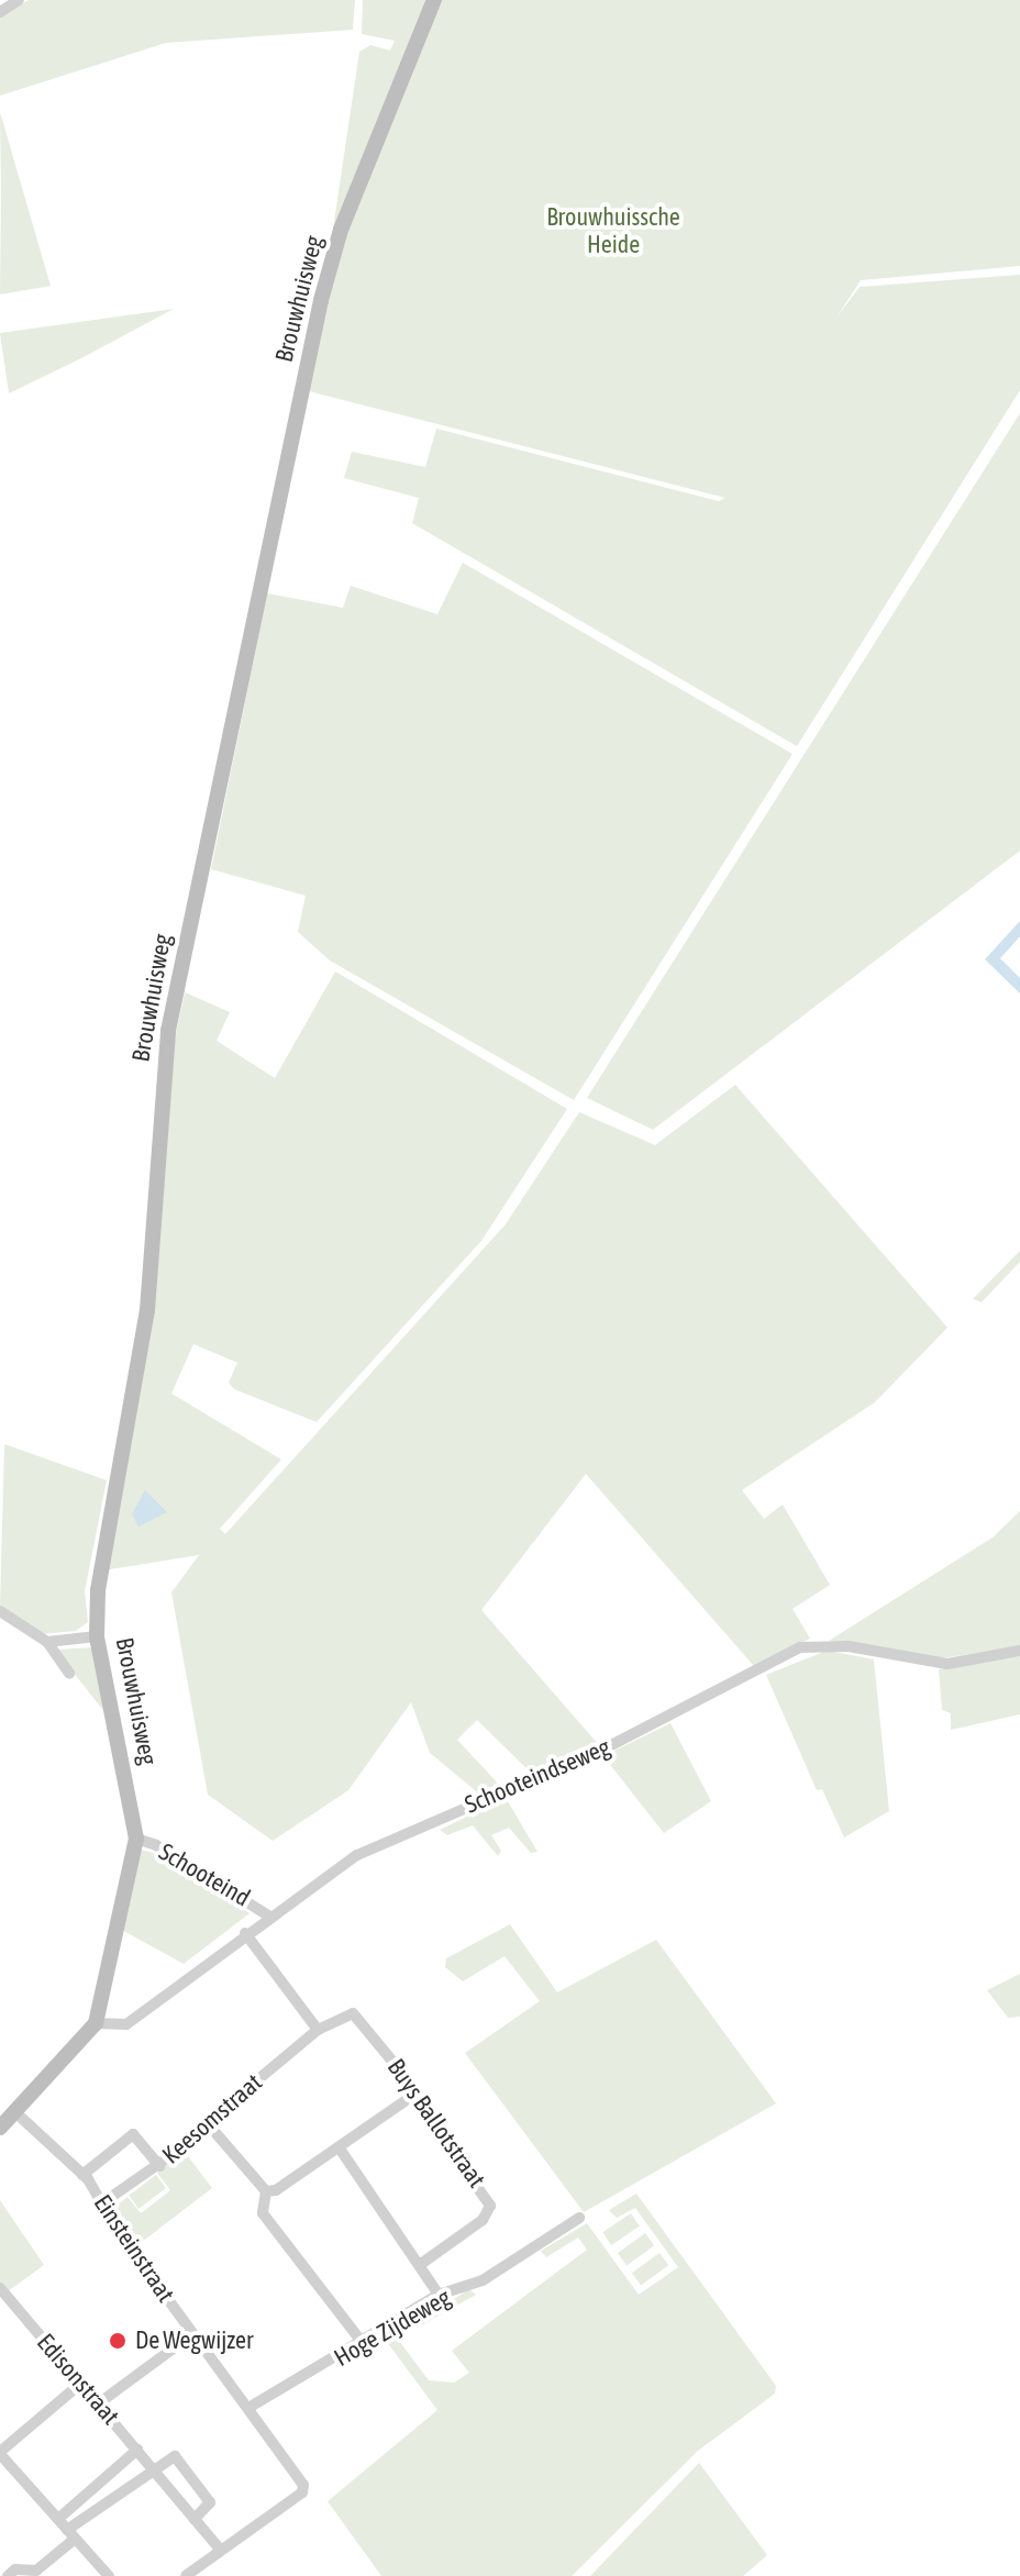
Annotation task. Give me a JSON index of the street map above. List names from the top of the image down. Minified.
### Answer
{"streets":{"street":["Brouwhuisweg","Schooteindseweg","Schooteind","Keesomstraat","Buys Ballotstraat","Einsteinstraat","Hoge Zijdeweg","Edisonstraat"]},"crossings":[["Brouwhuisweg","Schooteindseweg"],["Brouwhuisweg","Schooteind"],["Schooteindseweg","Schooteind"],["Keesomstraat","Buys Ballotstraat"],["Keesomstraat","Einsteinstraat"],["Einsteinstraat","Hoge Zijdeweg"],["Einsteinstraat","Edisonstraat"]],"parks":["Brouwhuissche Heide"],"places":["De Wegwijzer"]}
